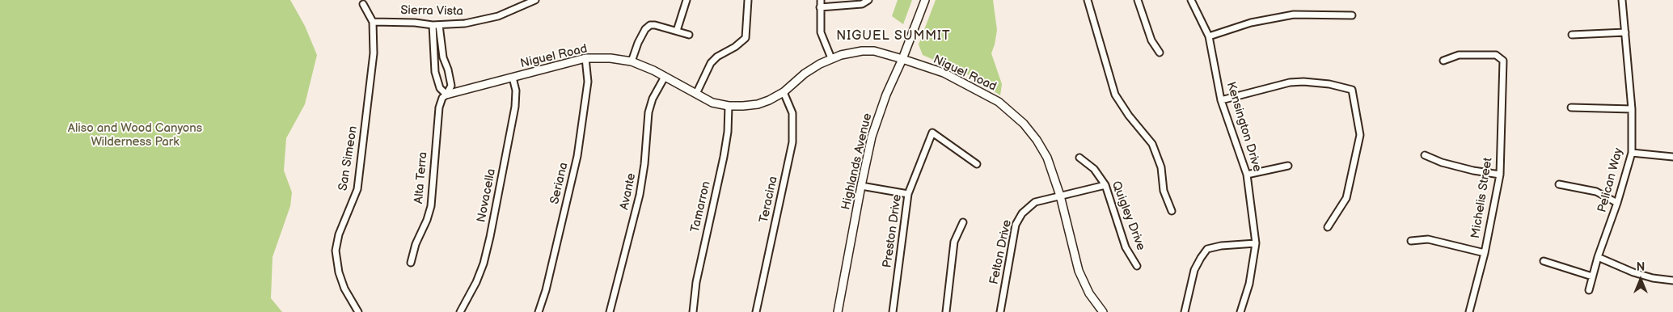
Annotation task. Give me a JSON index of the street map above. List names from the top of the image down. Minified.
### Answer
{"streets":{"main road":["Niguel Road","Highlands Avenue"],"street":["Sierra Vista","Kensington Drive","San Simeon","Alta Terra","Pelican Way","Seriana","Avante","Novacella","Michelis Street","Teracina","Tamarron","Quigley Drive","Preston Drive","Felton Drive"]},"crossings":[["Sierra Vista","San Simeon"],["Sierra Vista","Alta Terra"],["Niguel Road","Highlands Avenue"],["Niguel Road","Alta Terra"],["Niguel Road","Seriana"],["Niguel Road","Avante"],["Niguel Road","Novacella"],["Niguel Road","Teracina"],["Niguel Road","Tamarron"],["Niguel Road","Felton Drive"],["Quigley Drive","Felton Drive"]],"districts":["NIGUEL SUMMIT"],"parks":["Aliso and Wood Canyons Wilderness Park"],"north":"top"}
